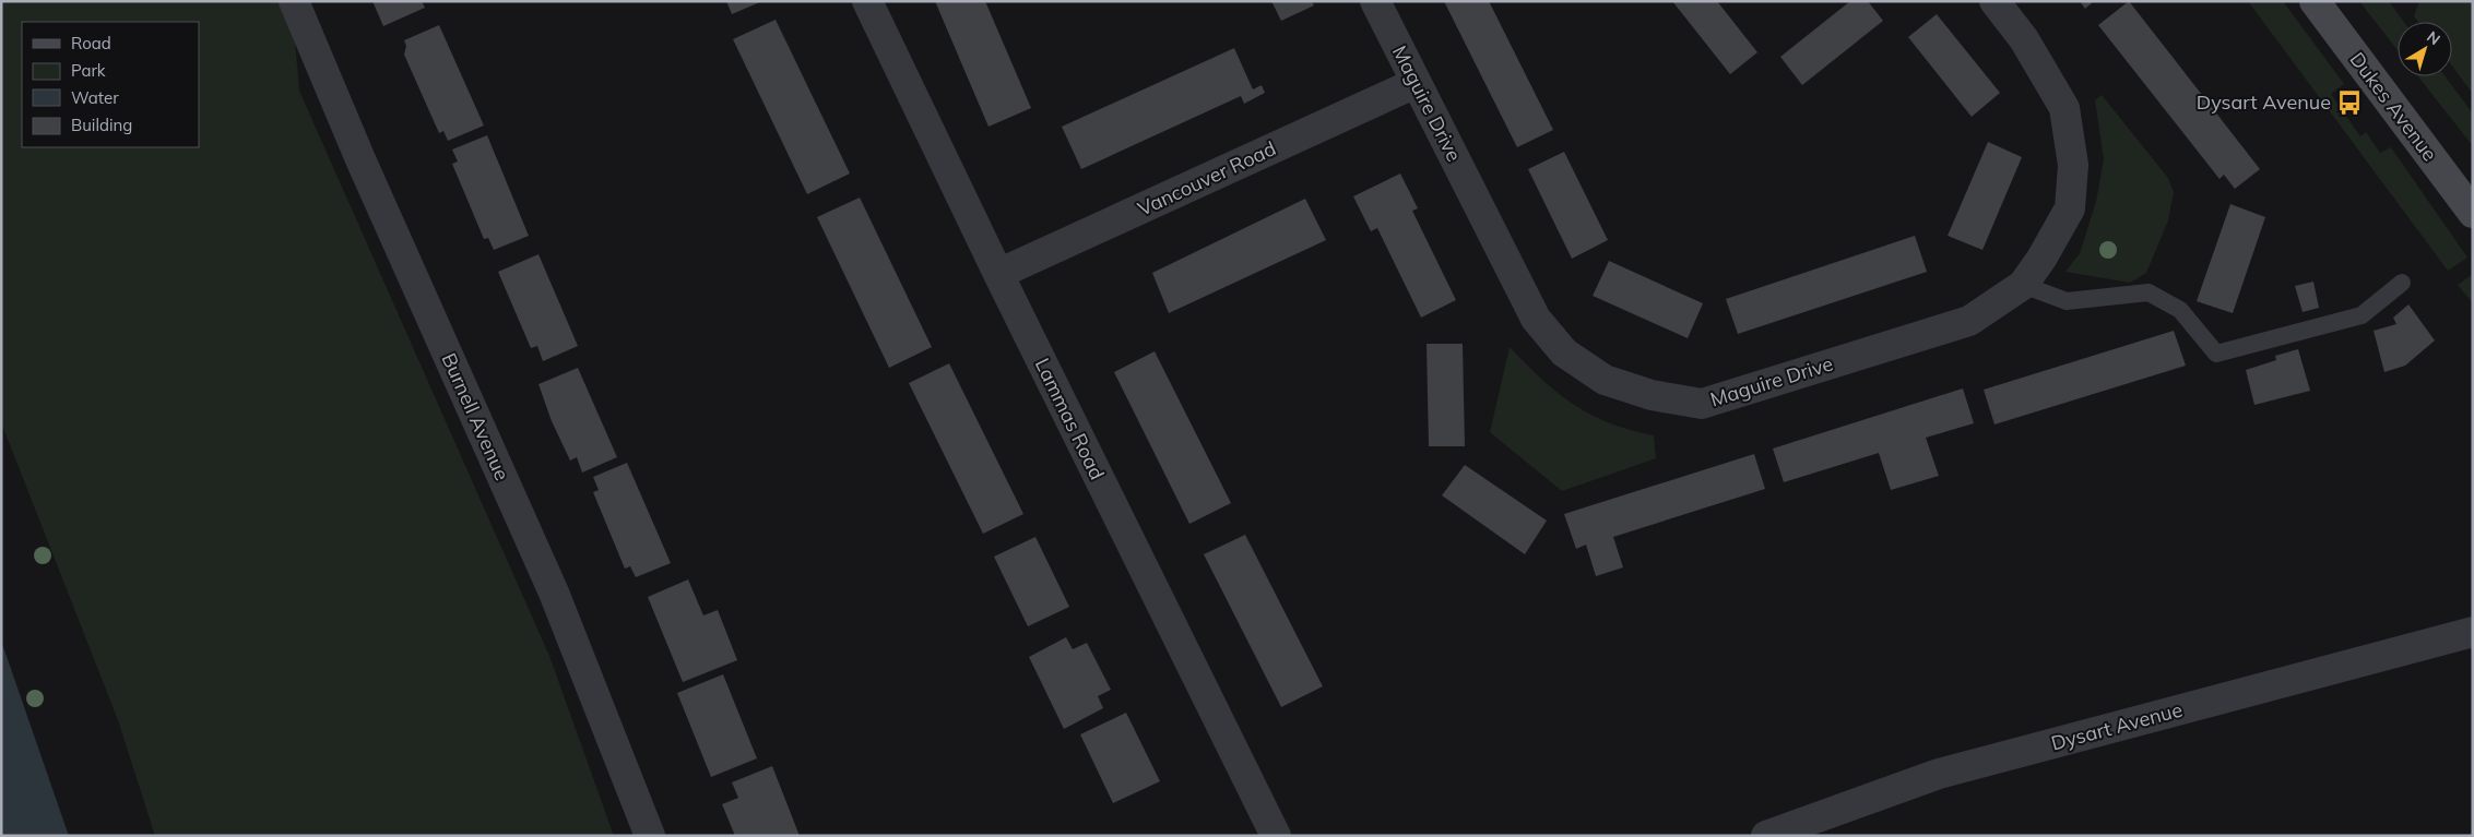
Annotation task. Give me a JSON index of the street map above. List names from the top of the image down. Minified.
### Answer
{"streets":{"street":["Maguire Drive","Dukes Avenue","Vancouver Road","Burnell Avenue","Lammas Road","Dysart Avenue"]},"crossings":[["Maguire Drive","Vancouver Road"],["Vancouver Road","Lammas Road"]],"places":{"bus stop":["Dysart Avenue"]},"legend":["Road","Park","Water","Building"],"north":"top right"}
